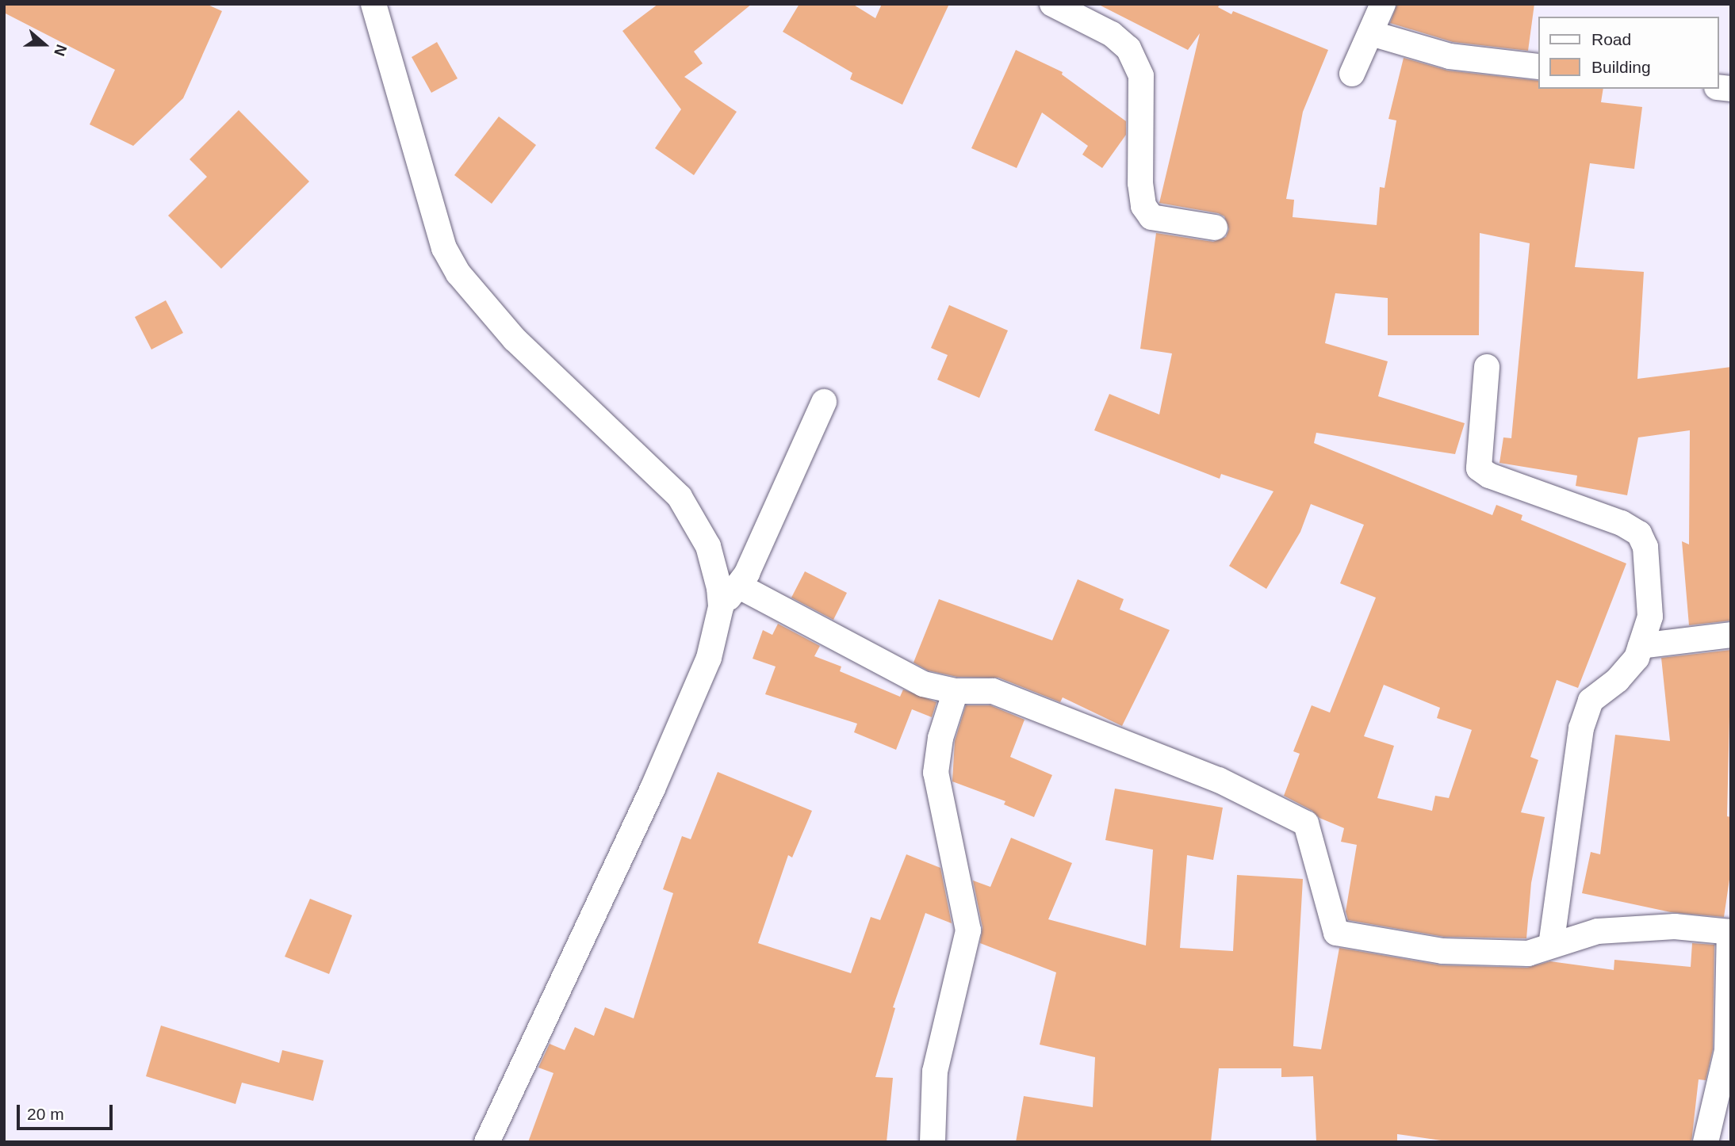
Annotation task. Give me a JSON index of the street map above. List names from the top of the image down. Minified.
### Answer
{"legend":["Road","Building"],"scale_bar":"20 m","north":"right"}
